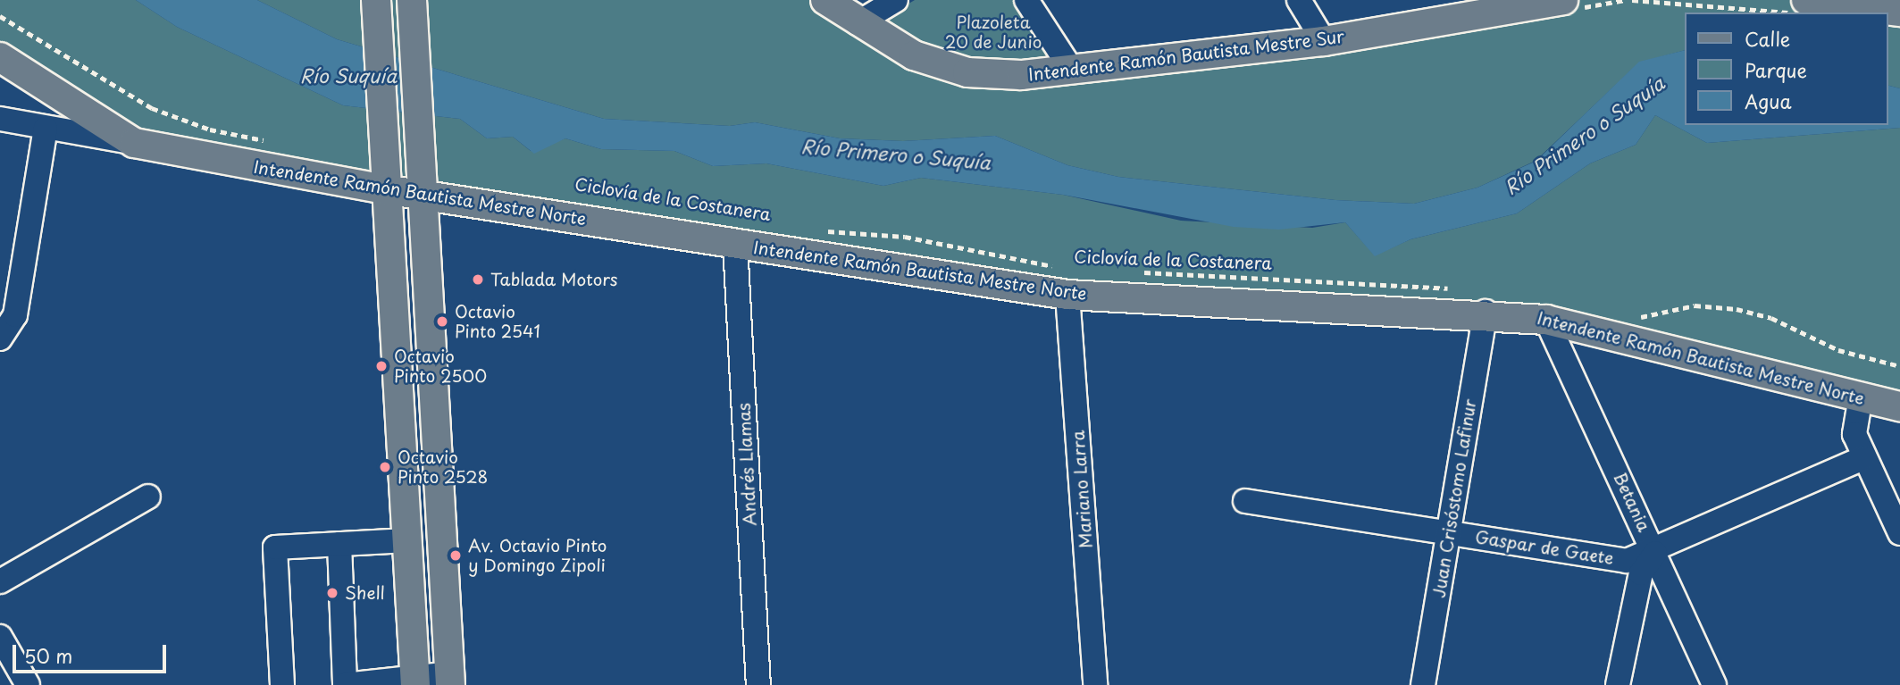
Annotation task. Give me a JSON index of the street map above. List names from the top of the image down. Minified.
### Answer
{"streets":{"main road":["Intendente Ramón Bautista Mestre Sur","Intendente Ramón Bautista Mestre Norte"],"street":["Andrés Llamas","Mariano Larra","Juan Crisóstomo Lafinur","Betania","Gaspar de Gaete"],"path":["Ciclovía de la Costanera"]},"crossings":[["Intendente Ramón Bautista Mestre Norte","Ciclovía de la Costanera"],["Intendente Ramón Bautista Mestre Norte","Andrés Llamas"],["Intendente Ramón Bautista Mestre Norte","Mariano Larra"],["Intendente Ramón Bautista Mestre Norte","Juan Crisóstomo Lafinur"],["Intendente Ramón Bautista Mestre Norte","Betania"],["Ciclovía de la Costanera","Mariano Larra"],["Juan Crisóstomo Lafinur","Gaspar de Gaete"],["Betania","Gaspar de Gaete"]],"water":["Río Suquía","Río Primero o Suquía"],"parks":["Plazoleta 20 de Junio"],"places":["Tablada Motors","Octavio Pinto 2541","Octavio Pinto 2500","Octavio Pinto 2528","Av. Octavio Pinto y Domingo Zipoli","Shell"],"legend":["Calle","Parque","Agua"],"scale_bar":"50 m"}
